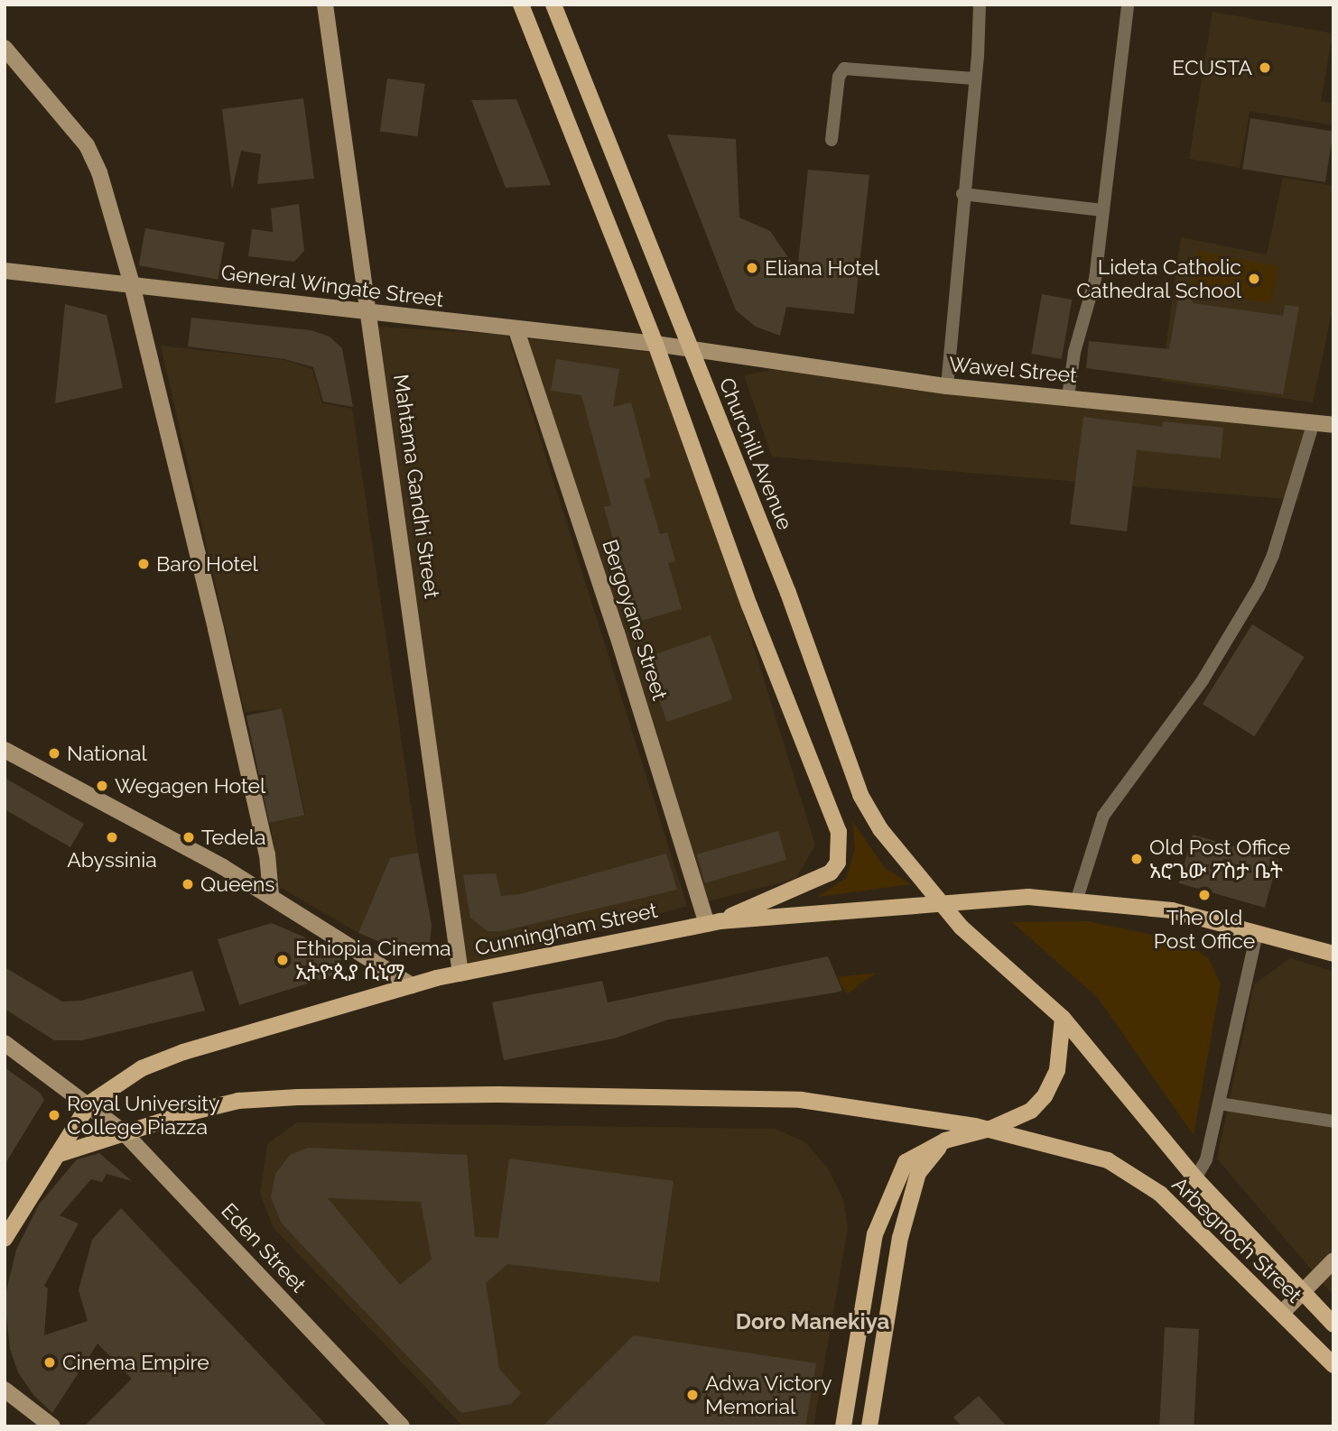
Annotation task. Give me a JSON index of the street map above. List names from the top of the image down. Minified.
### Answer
{"streets":{"main road":["General Wingate Street","Wawel Street","Churchill Avenue","Mahtama Gandhi Street","Bergoyane Street","Cunningham Street","Arbegnoch Street","Eden Street"]},"crossings":[["General Wingate Street","Wawel Street"],["General Wingate Street","Mahtama Gandhi Street"],["General Wingate Street","Bergoyane Street"],["General Wingate Street","Cunningham Street"],["Wawel Street","Churchill Avenue"],["Wawel Street","Cunningham Street"],["Churchill Avenue","Cunningham Street"],["Churchill Avenue","Arbegnoch Street"],["Mahtama Gandhi Street","Cunningham Street"],["Bergoyane Street","Cunningham Street"],["Cunningham Street","Arbegnoch Street"],["Cunningham Street","Eden Street"],["Arbegnoch Street","Eden Street"]],"districts":["Doro Manekiya"],"places":["ECUSTA","Eliana Hotel","Lideta Catholic Cathedral School","Baro Hotel","National","Wegagen Hotel","Abyssinia","Tedela","Old Post Office አሮጌው ፖስታ ቤት","Queens","The Old Post Office","Ethiopia Cinema ኢትዮጲያ ሲኒማ","Royal University College Piazza","Cinema Empire","Adwa Victory Memorial"]}
